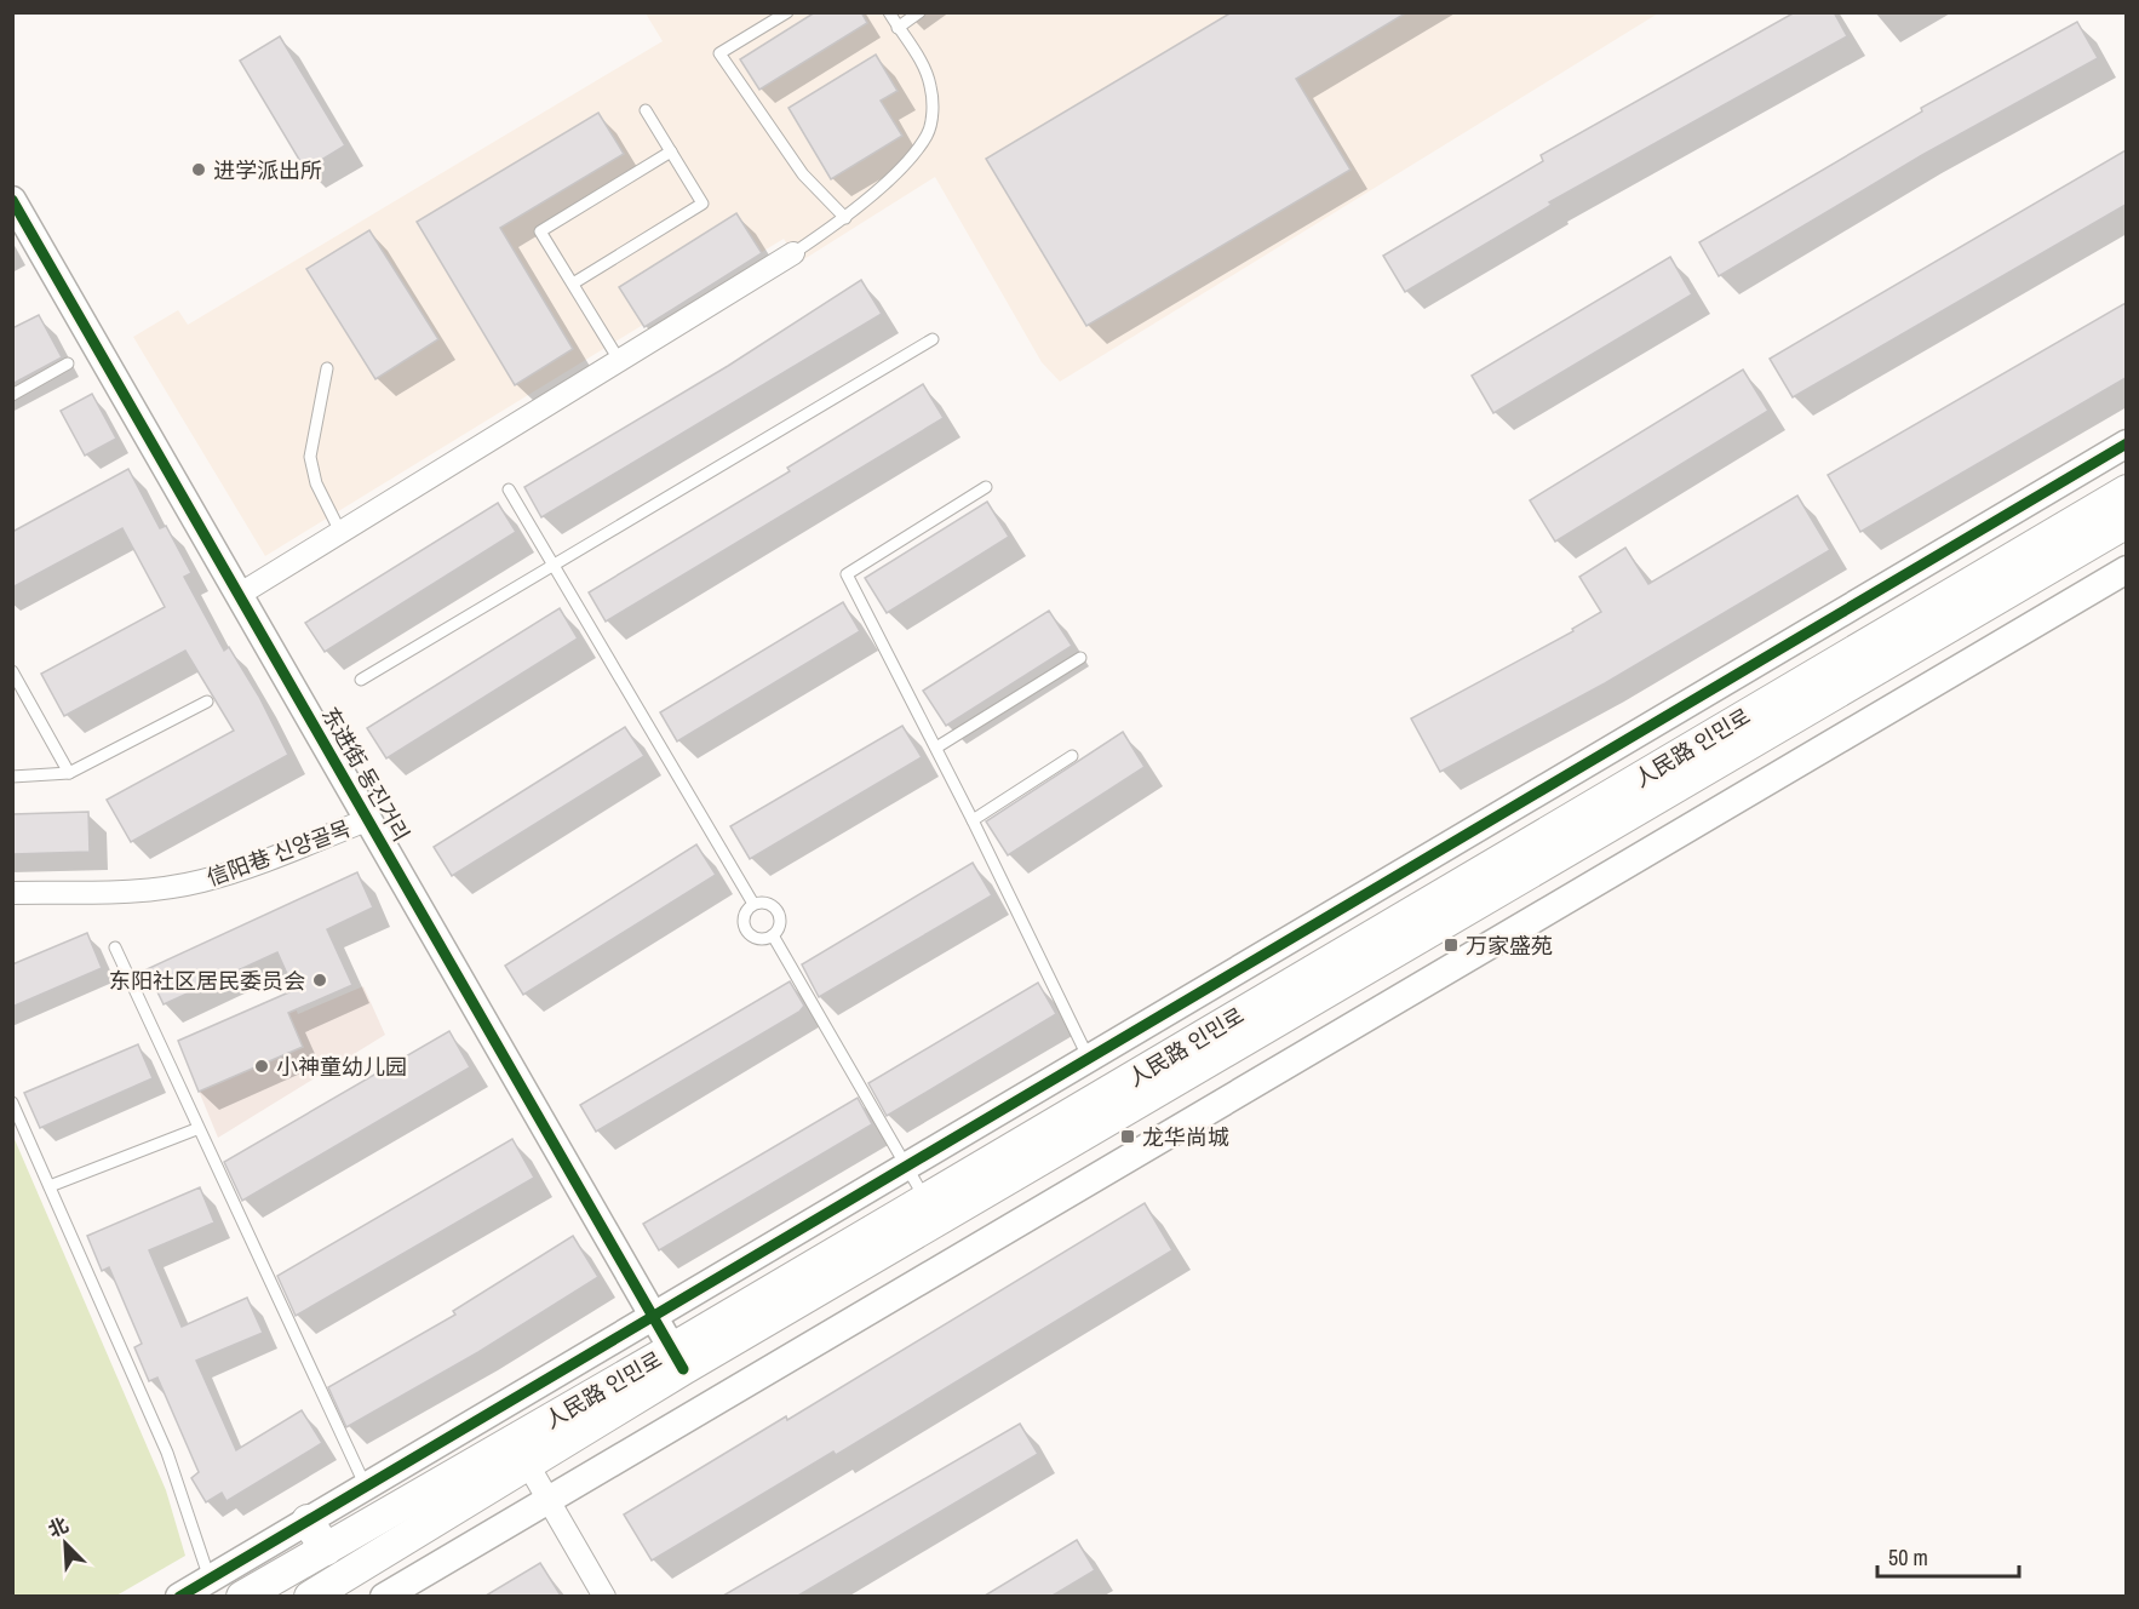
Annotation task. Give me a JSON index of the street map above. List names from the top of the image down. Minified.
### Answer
{"streets":{"main road":["人民路 인민로"],"street":["东进街 동진거리","信阳巷 신양골목"]},"crossings":[["人民路 인민로","东进街 동진거리"],["东进街 동진거리","信阳巷 신양골목"]],"places":{"other":["进学派出所","东阳社区居民委员会","小神童幼儿园"],"transit":["万家盛苑","龙华尚城"]},"scale_bar":"50 m","north":"top left"}
